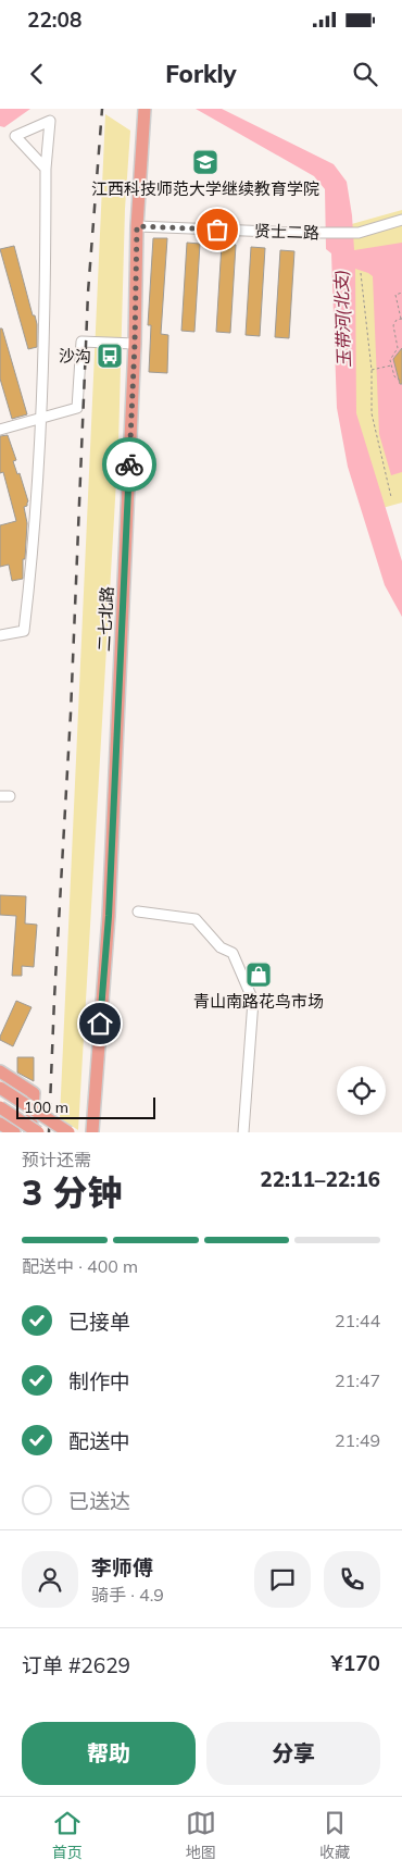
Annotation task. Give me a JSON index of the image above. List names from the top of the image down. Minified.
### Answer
{"streets":{"main road":["二七北路"],"street":["贤士二路"]},"crossings":[["贤士二路","二七北路"]],"water":["玉带河(北支)"],"places":{"school or university":["江西科技师范大学继续教育学院"],"bus stop":["沙沟"],"shop":["青山南路花鸟市场"]},"scale_bar":"100 m","page":{"status":"22:08","header":"Forkly","scale":"100 m","heading":["3 分钟","预计还需","22:11–22:16"],"panel":["李师傅","骑手 · 4.9","订单 #2629","¥170"],"bar":"配送中 · 400 m","list":[["已接单","21:44"],["制作中","21:47"],["配送中","21:49"],"已送达"],"buttons":["帮助","分享"],"tabs":["首页","地图","收藏"]}}
